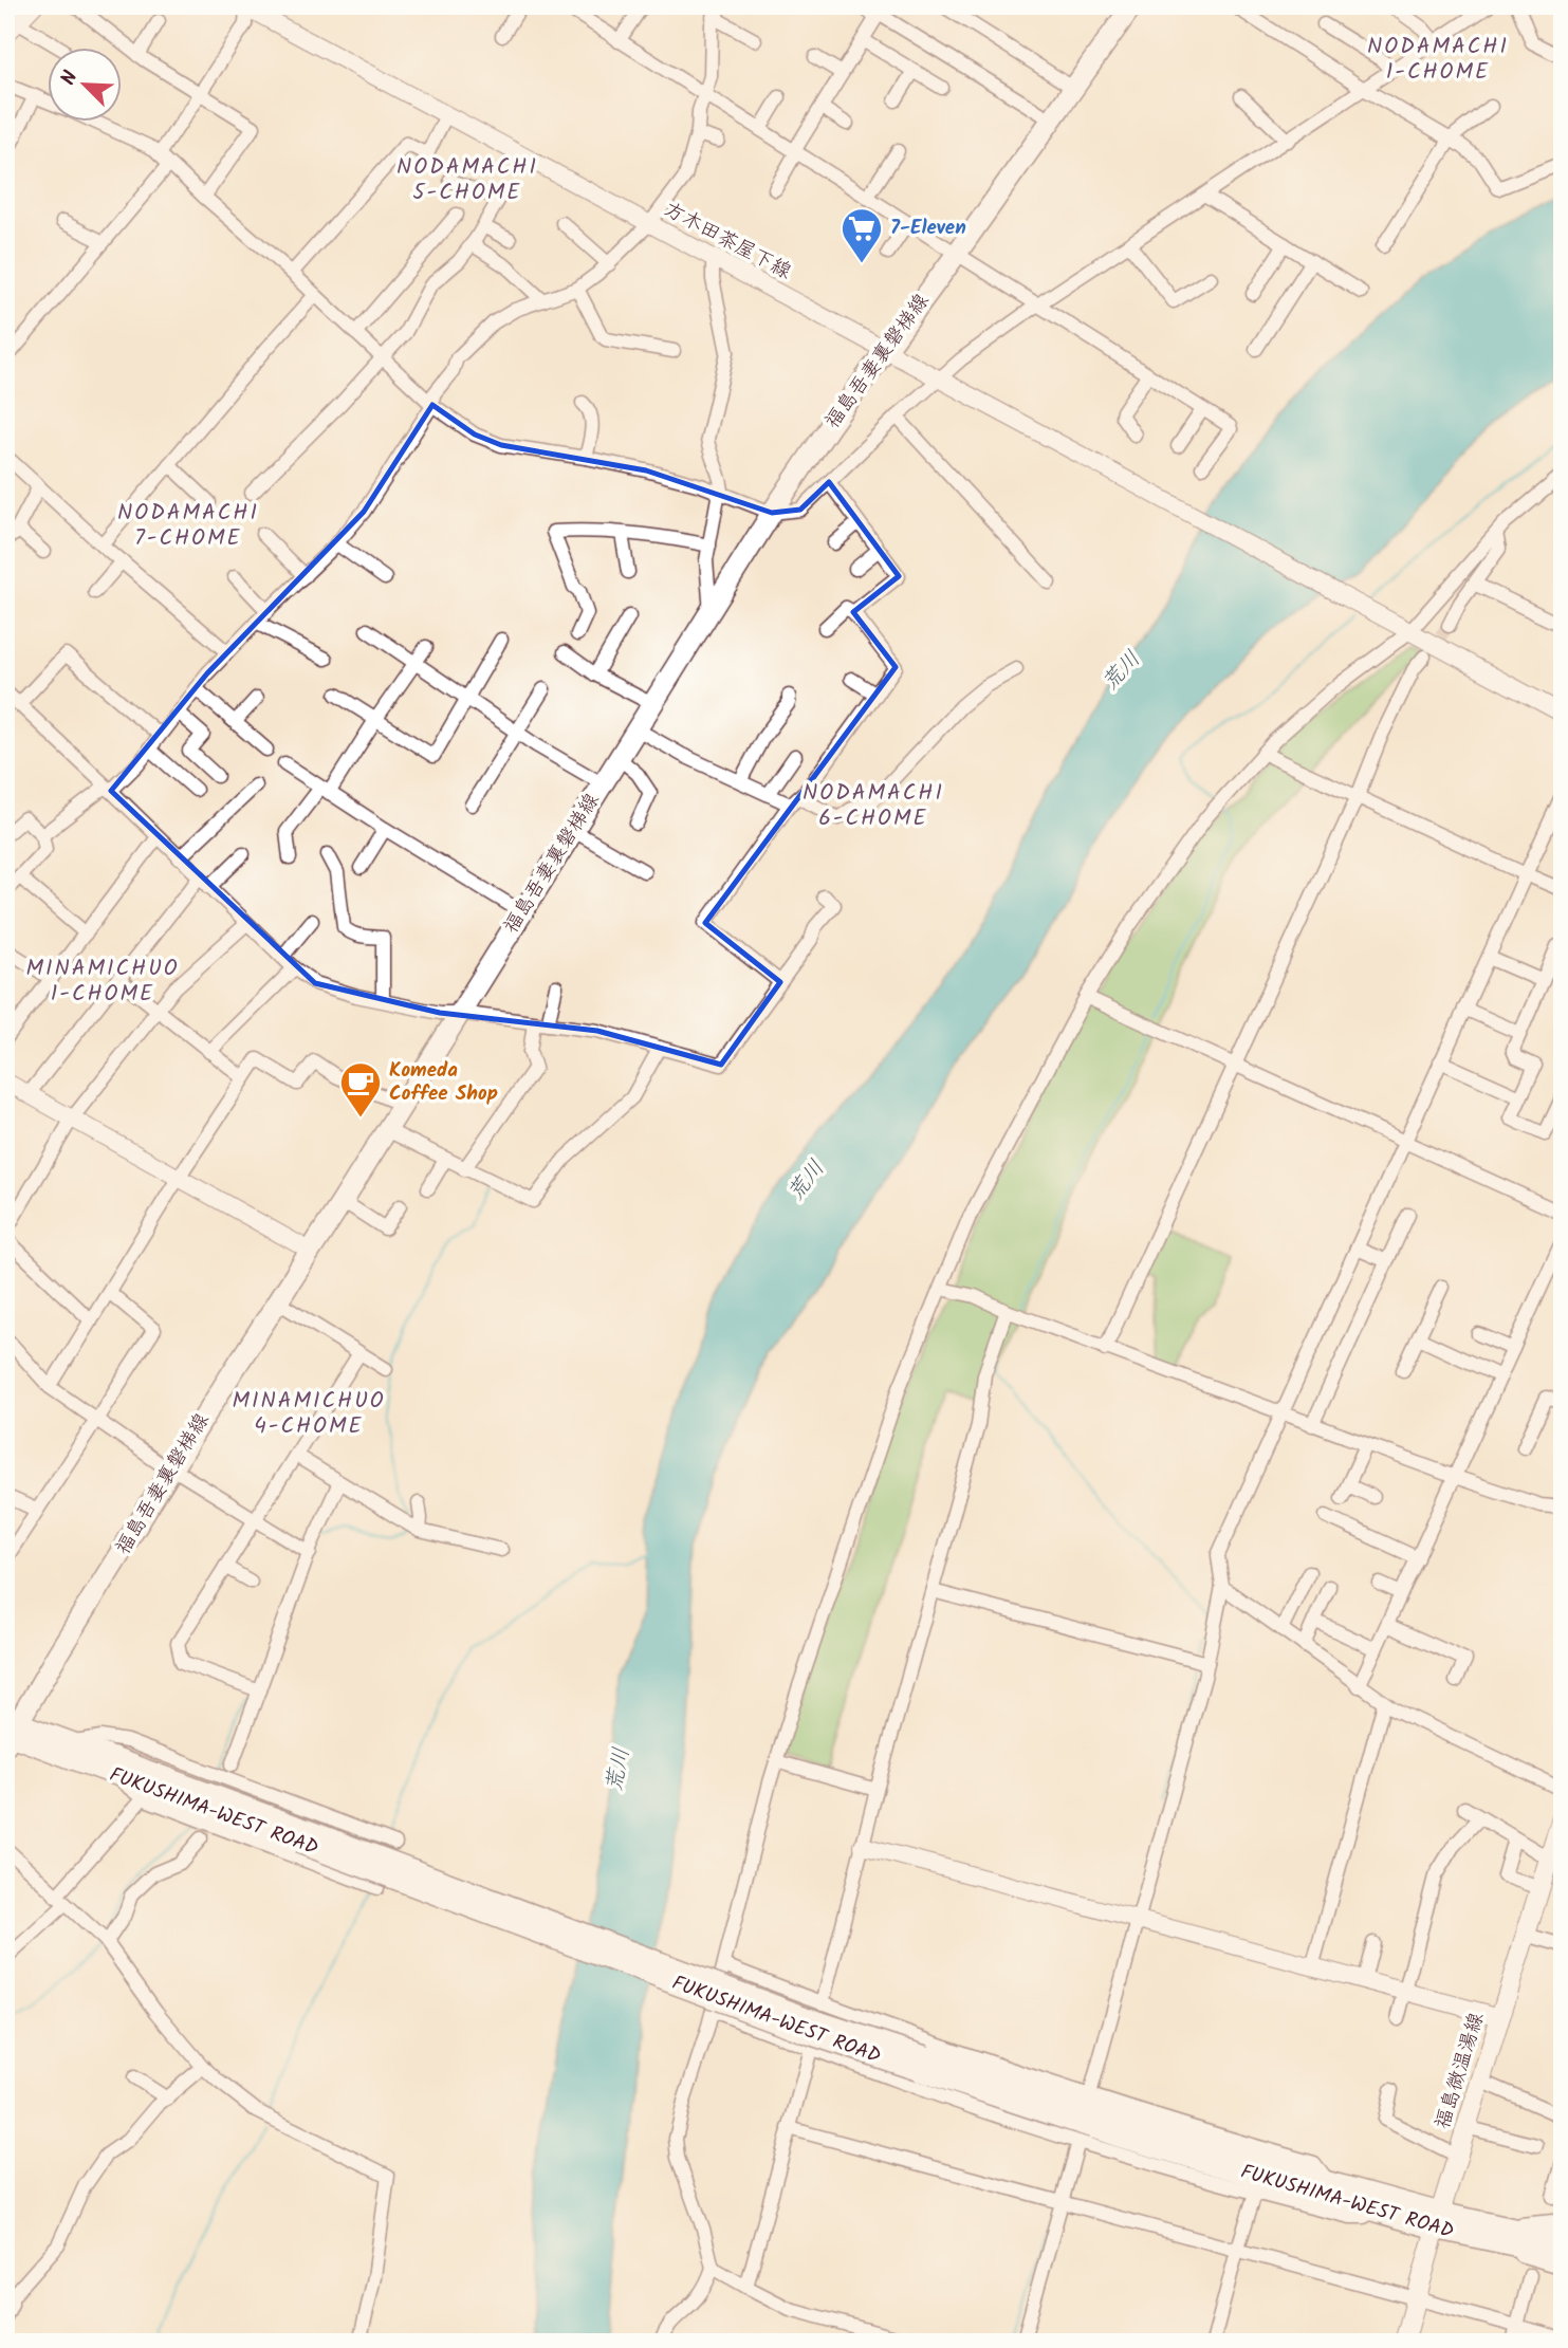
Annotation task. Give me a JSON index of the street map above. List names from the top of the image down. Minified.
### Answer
{"streets":{"main road":["福島吾妻裏磐梯線","FUKUSHIMA-WEST ROAD","福島微温湯線"],"street":["方木田茶屋下線"]},"crossings":[["方木田茶屋下線","福島吾妻裏磐梯線"],["福島吾妻裏磐梯線","FUKUSHIMA-WEST ROAD"],["FUKUSHIMA-WEST ROAD","福島微温湯線"]],"districts":["NODAMACHI 1-CHOME","NODAMACHI 5-CHOME","NODAMACHI 7-CHOME","NODAMACHI 6-CHOME","MINAMICHUO 1-CHOME","MINAMICHUO 4-CHOME"],"water":["荒川"],"places":{"supermarket":["7-Eleven"],"cafe":["Komeda Coffee Shop"]},"north":"top left"}
